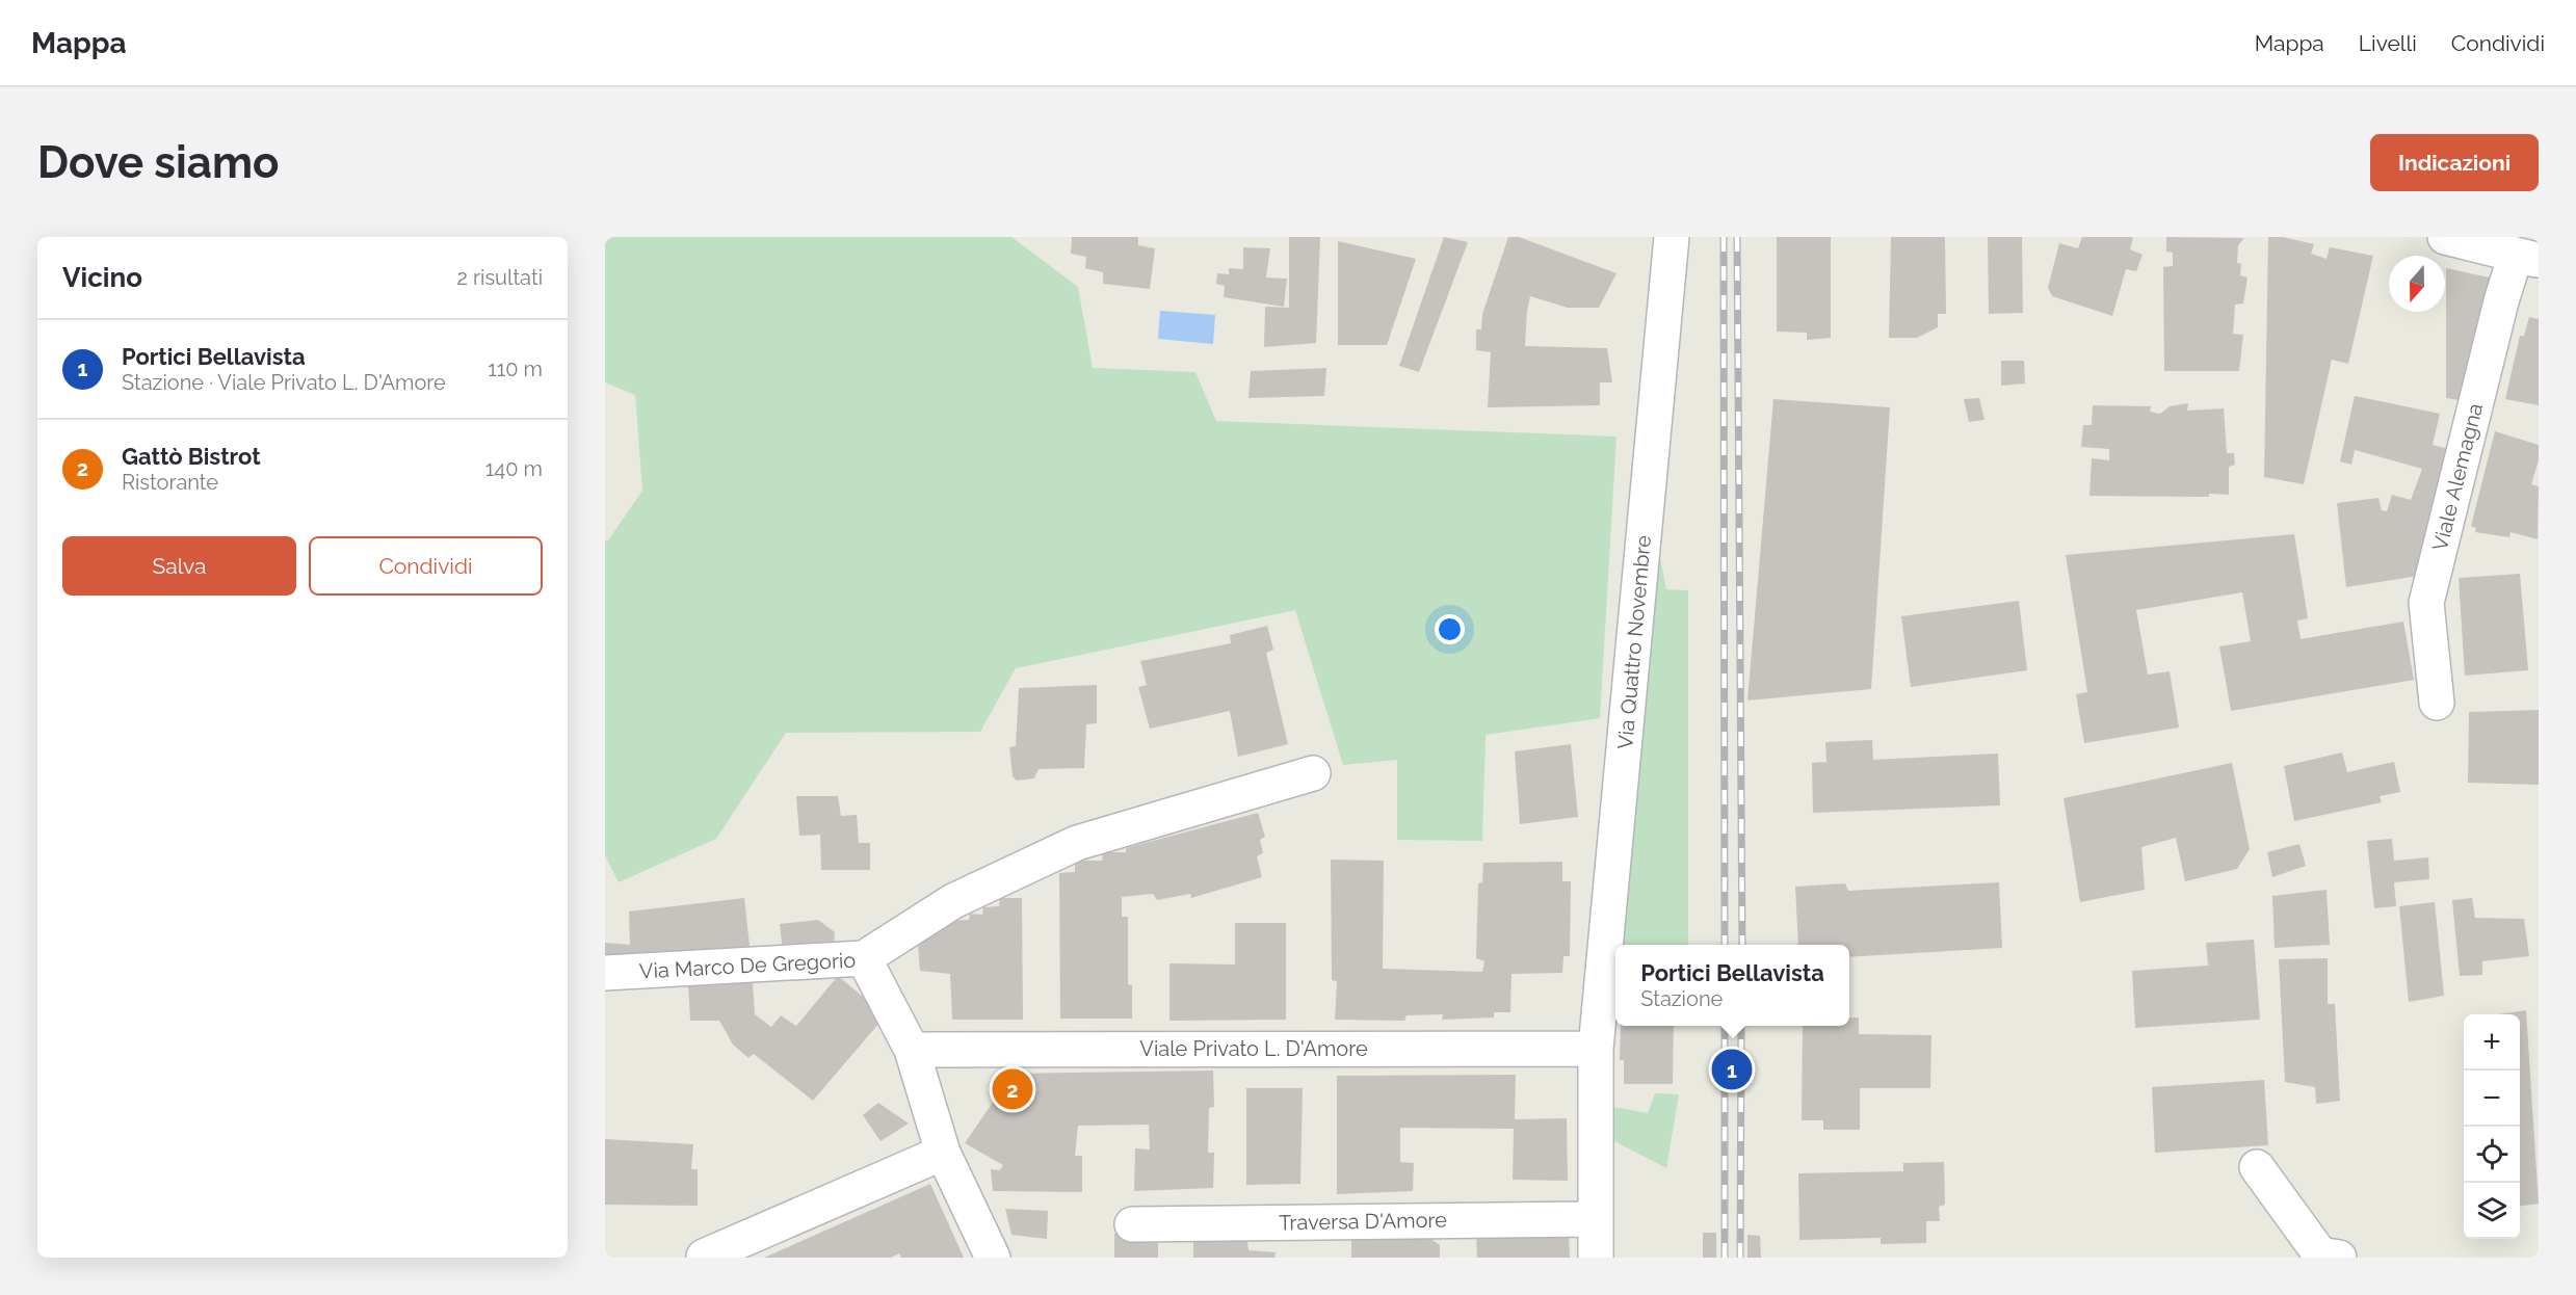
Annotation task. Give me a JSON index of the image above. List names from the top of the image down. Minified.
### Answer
{"streets":{"street":["Viale Alemagna","Via Quattro Novembre","Via Marco De Gregorio","Viale Privato L. D'Amore","Traversa D'Amore"]},"crossings":[["Via Quattro Novembre","Viale Privato L. D'Amore"],["Via Quattro Novembre","Traversa D'Amore"],["Via Marco De Gregorio","Viale Privato L. D'Amore"]],"north":"bottom","page":{"header":"Mappa","nav":["Mappa","Livelli","Condividi"],"buttons":["Indicazioni",["Salva","Condividi"]],"title":"Dove siamo","heading":["Vicino","2 risultati"],"list":[{"mark":"1","name":"Portici Bellavista","note":"Stazione · Viale Privato L. D'Amore","value":"110 m"},{"mark":"2","name":"Gattò Bistrot","note":"Ristorante","value":"140 m"}],"popup":["Portici Bellavista","Stazione"],"map_buttons":["+","−"],"pins":["1","2"]}}
